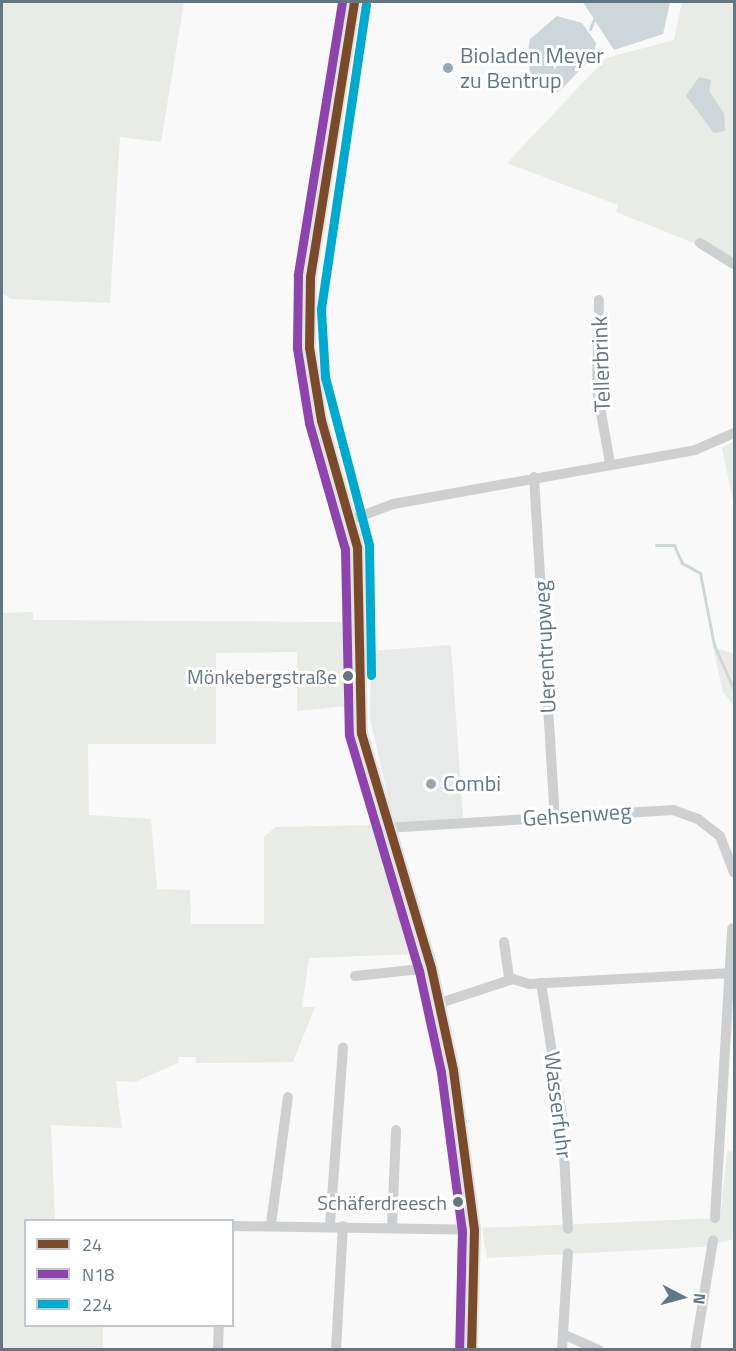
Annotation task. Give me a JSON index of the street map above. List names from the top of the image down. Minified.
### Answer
{"streets":{"street":["Tellerbrink","Uerentrupweg","Gehsenweg","Wasserfuhr"]},"crossings":[["Uerentrupweg","Gehsenweg"]],"places":["Bioladen Meyer zu Bentrup","Mönkebergstraße","Combi","Schäferdreesch"],"lines":["transit line 24","transit line N18","transit line 224"],"legend":["24","N18","224"],"north":"right"}
